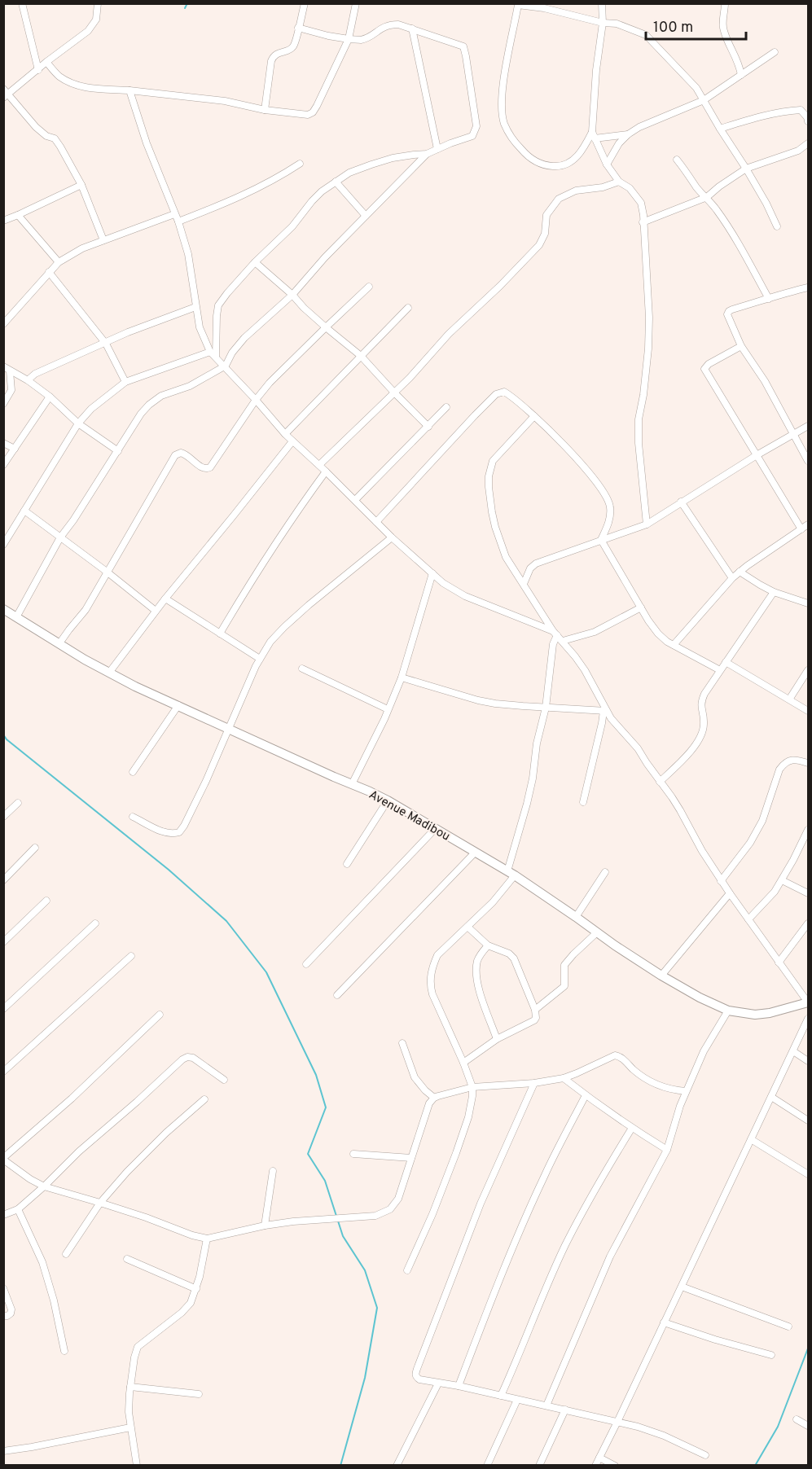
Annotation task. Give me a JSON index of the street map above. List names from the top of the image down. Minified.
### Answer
{"streets":{"street":["Avenue Madibou"]},"scale_bar":"100 m"}
